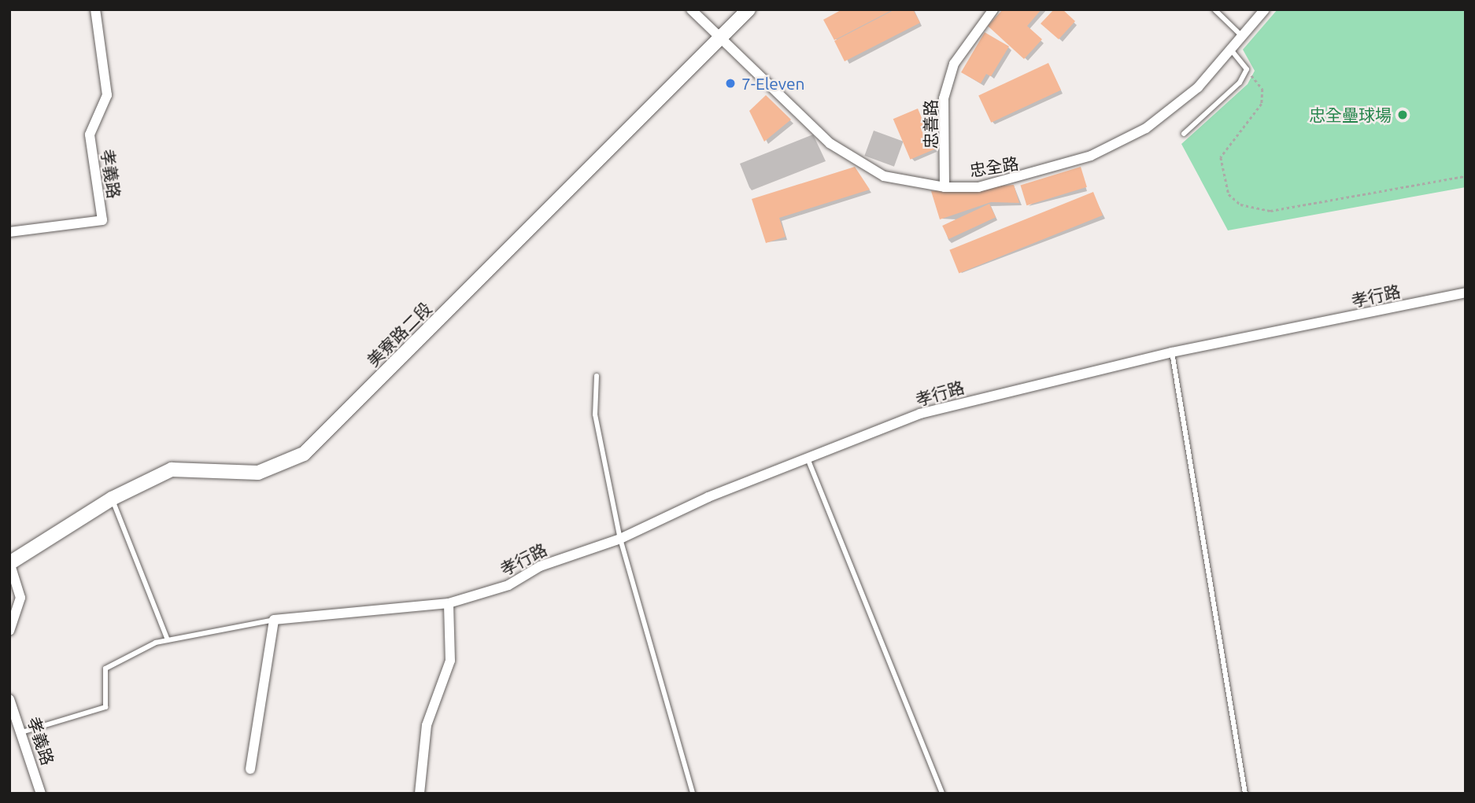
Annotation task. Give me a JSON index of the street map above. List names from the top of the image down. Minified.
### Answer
{"streets":{"street":["忠善路","忠全路","孝義路","孝行路","美寮路二段"]},"crossings":[["忠善路","忠全路"],["忠全路","美寮路二段"]],"places":["7-Eleven","忠全壘球場"]}
